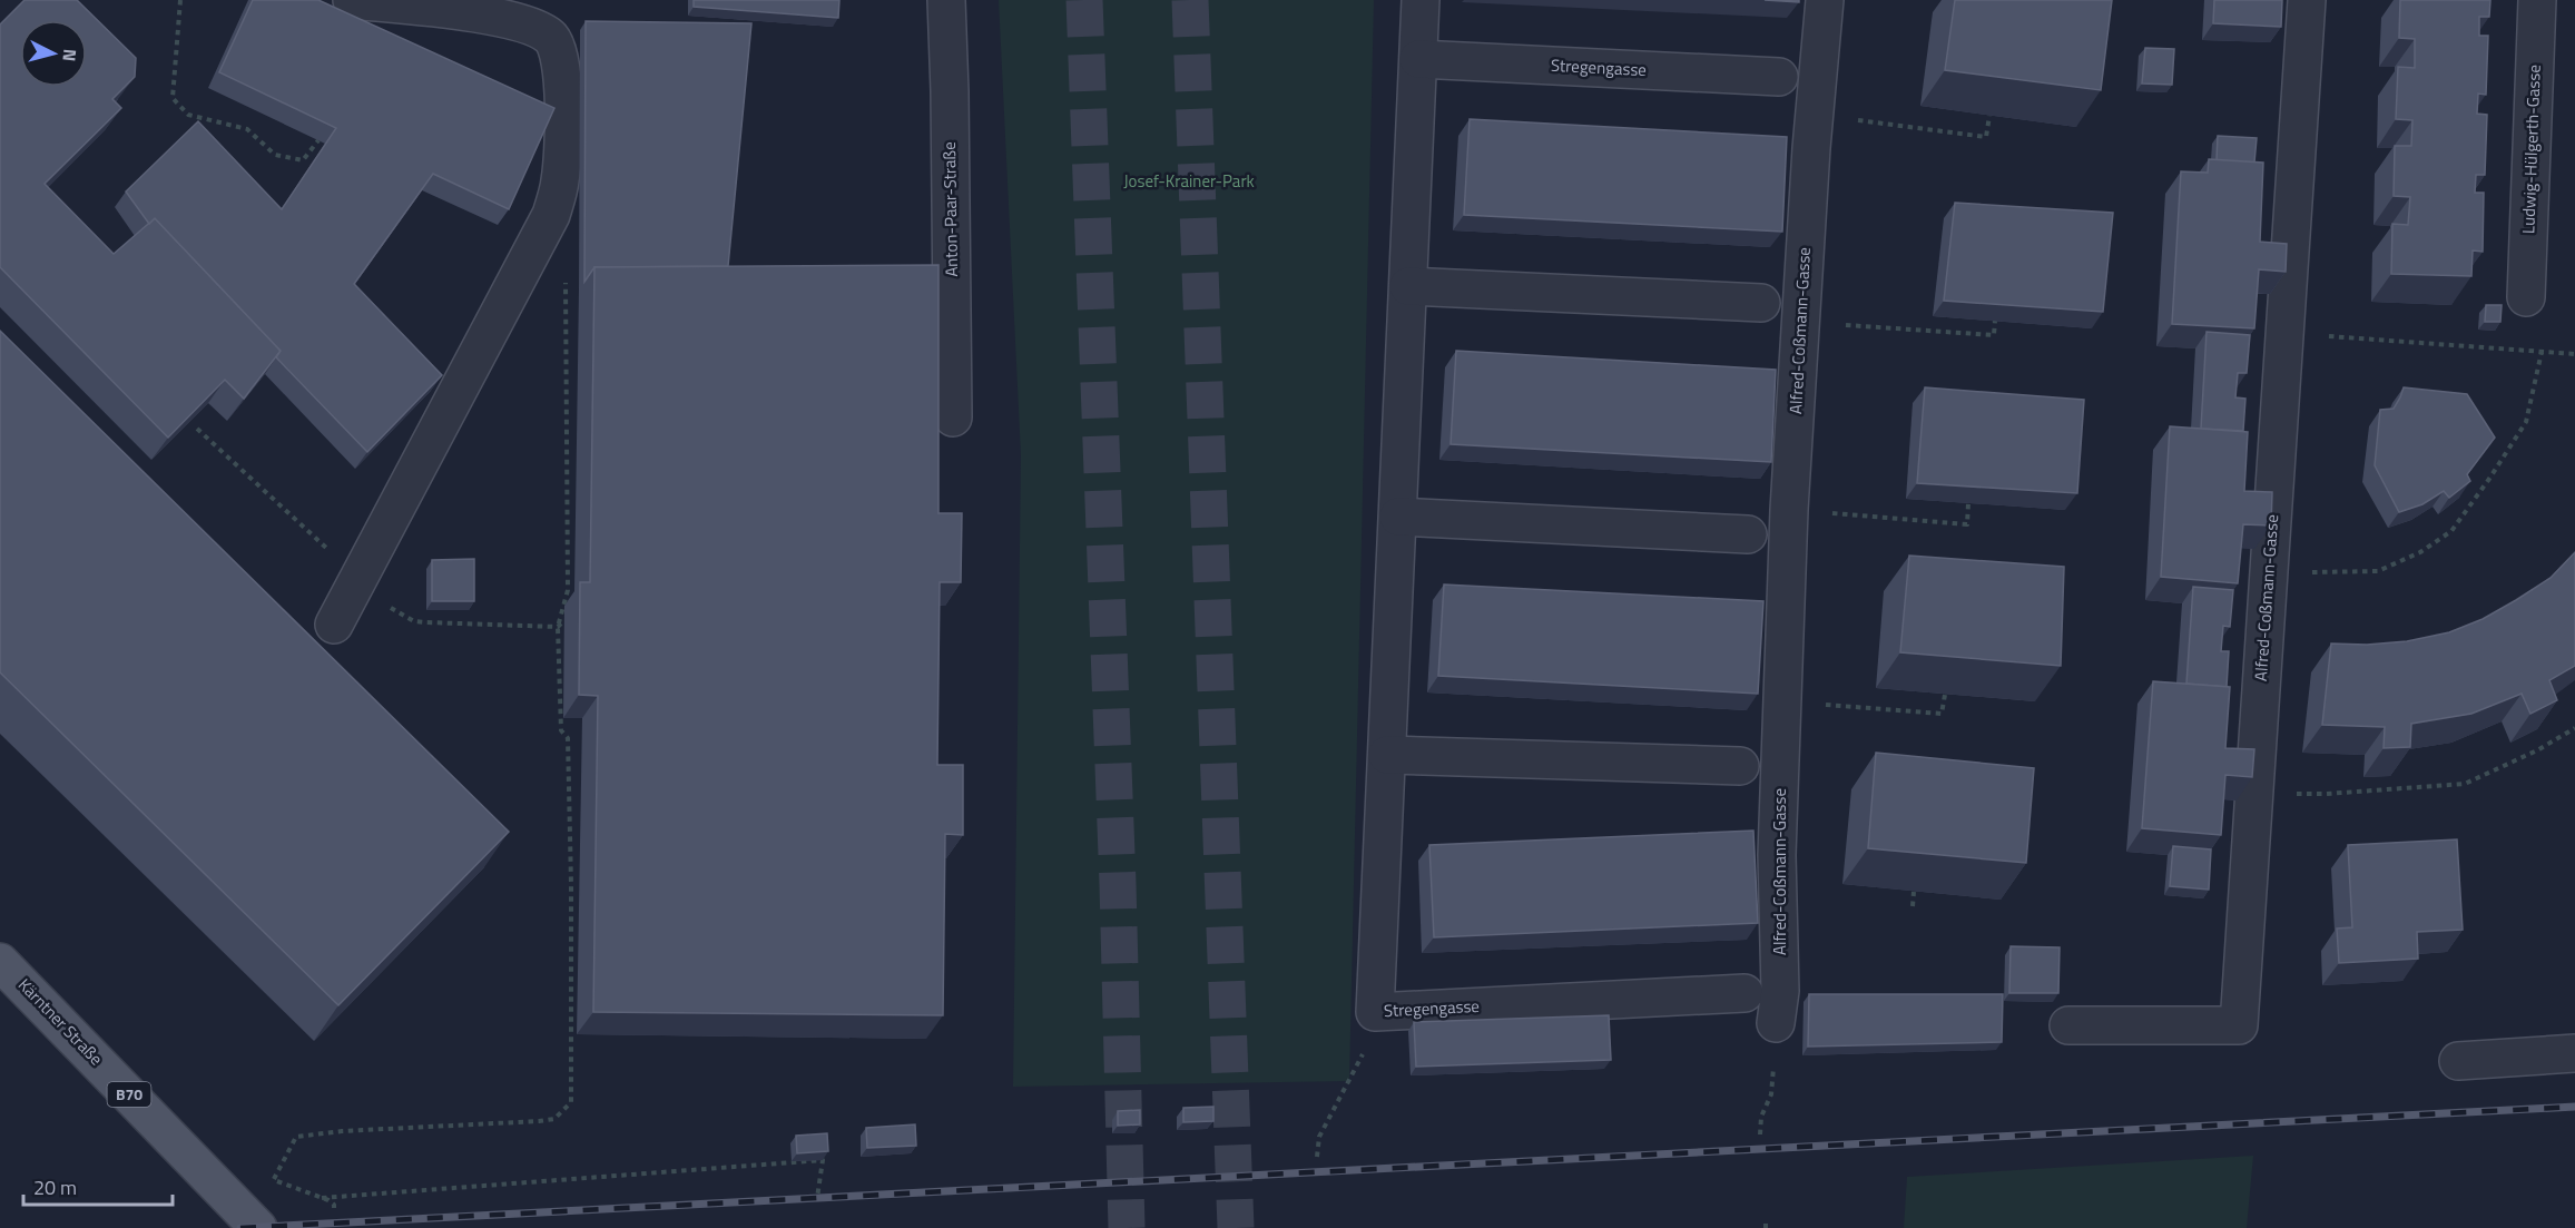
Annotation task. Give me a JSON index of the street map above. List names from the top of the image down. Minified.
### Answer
{"streets":{"main road":["Kärntner Straße","B70"],"street":["Stregengasse","Ludwig-Hülgerth-Gasse","Anton-Paar-Straße","Alfred-Coßmann-Gasse"]},"parks":["Josef-Krainer-Park"],"scale_bar":"20 m","north":"right"}
